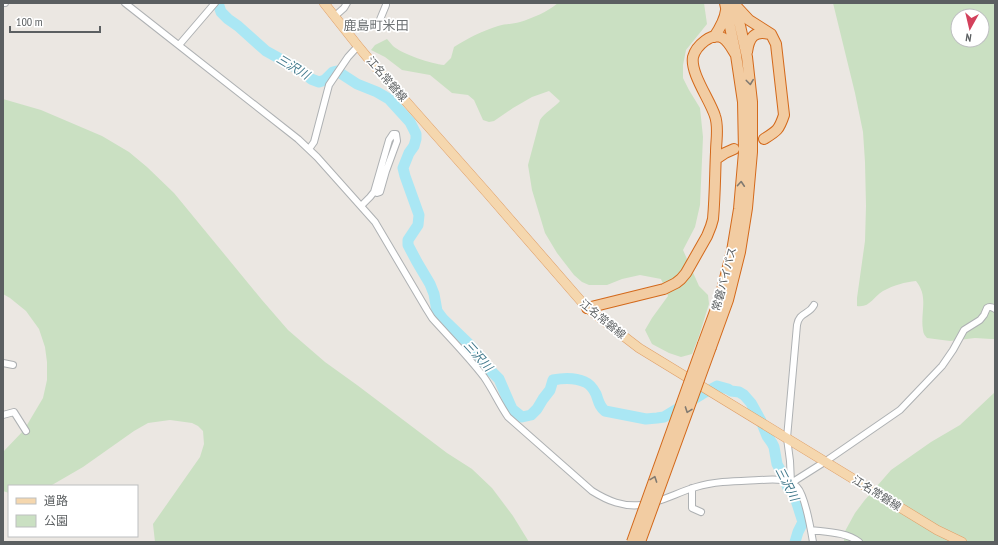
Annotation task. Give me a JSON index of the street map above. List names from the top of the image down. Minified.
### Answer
{"streets":{"highway":["常磐バイパス"],"main road":["江名常磐線"]},"districts":["鹿島町米田"],"water":["三沢川"],"legend":["道路","公園"],"scale_bar":"100 m","north":"bottom"}
